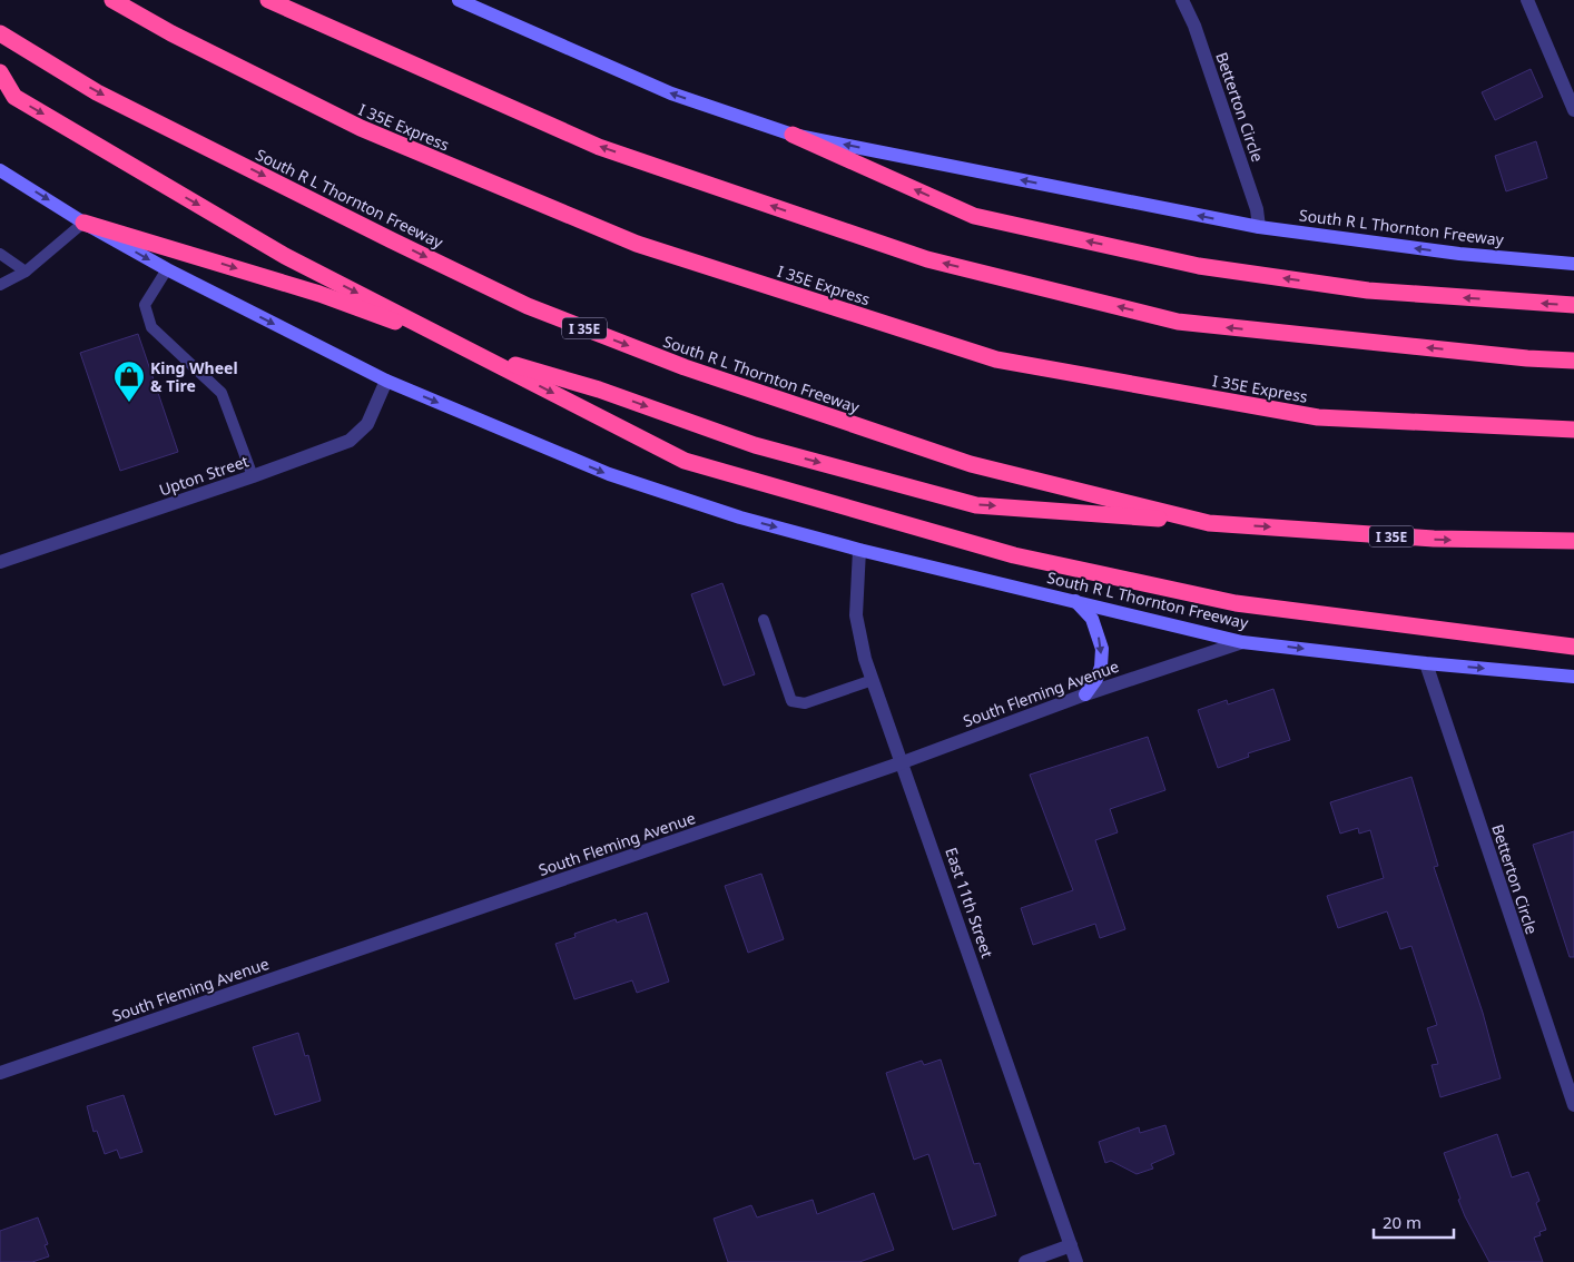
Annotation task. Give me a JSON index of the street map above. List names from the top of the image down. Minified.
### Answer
{"streets":{"highway":["I 35E Express","South R L Thornton Freeway","I 35E"],"street":["Betterton Circle","Upton Street","South Fleming Avenue","East 11th Street"]},"crossings":[["Betterton Circle","South R L Thornton Freeway"],["South R L Thornton Freeway","Upton Street"],["South R L Thornton Freeway","South Fleming Avenue"],["South R L Thornton Freeway","East 11th Street"],["South Fleming Avenue","East 11th Street"]],"places":{"shop":["King Wheel & Tire"]},"scale_bar":"20 m"}
